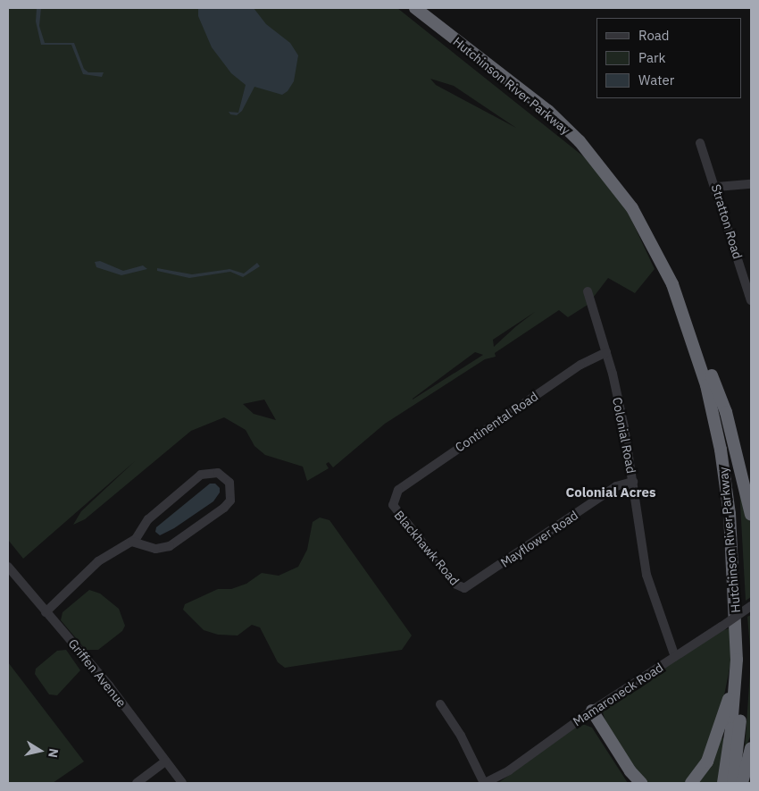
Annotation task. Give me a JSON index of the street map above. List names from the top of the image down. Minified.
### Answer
{"streets":{"highway":["Hutchinson River Parkway"],"street":["Stratton Road","Continental Road","Colonial Road","Mayflower Road","Blackhawk Road","Griffen Avenue","Mamaroneck Road"]},"crossings":[["Continental Road","Colonial Road"],["Continental Road","Blackhawk Road"],["Colonial Road","Mayflower Road"],["Colonial Road","Mamaroneck Road"],["Mayflower Road","Blackhawk Road"]],"districts":["Colonial Acres"],"legend":["Road","Park","Water"],"north":"right"}
